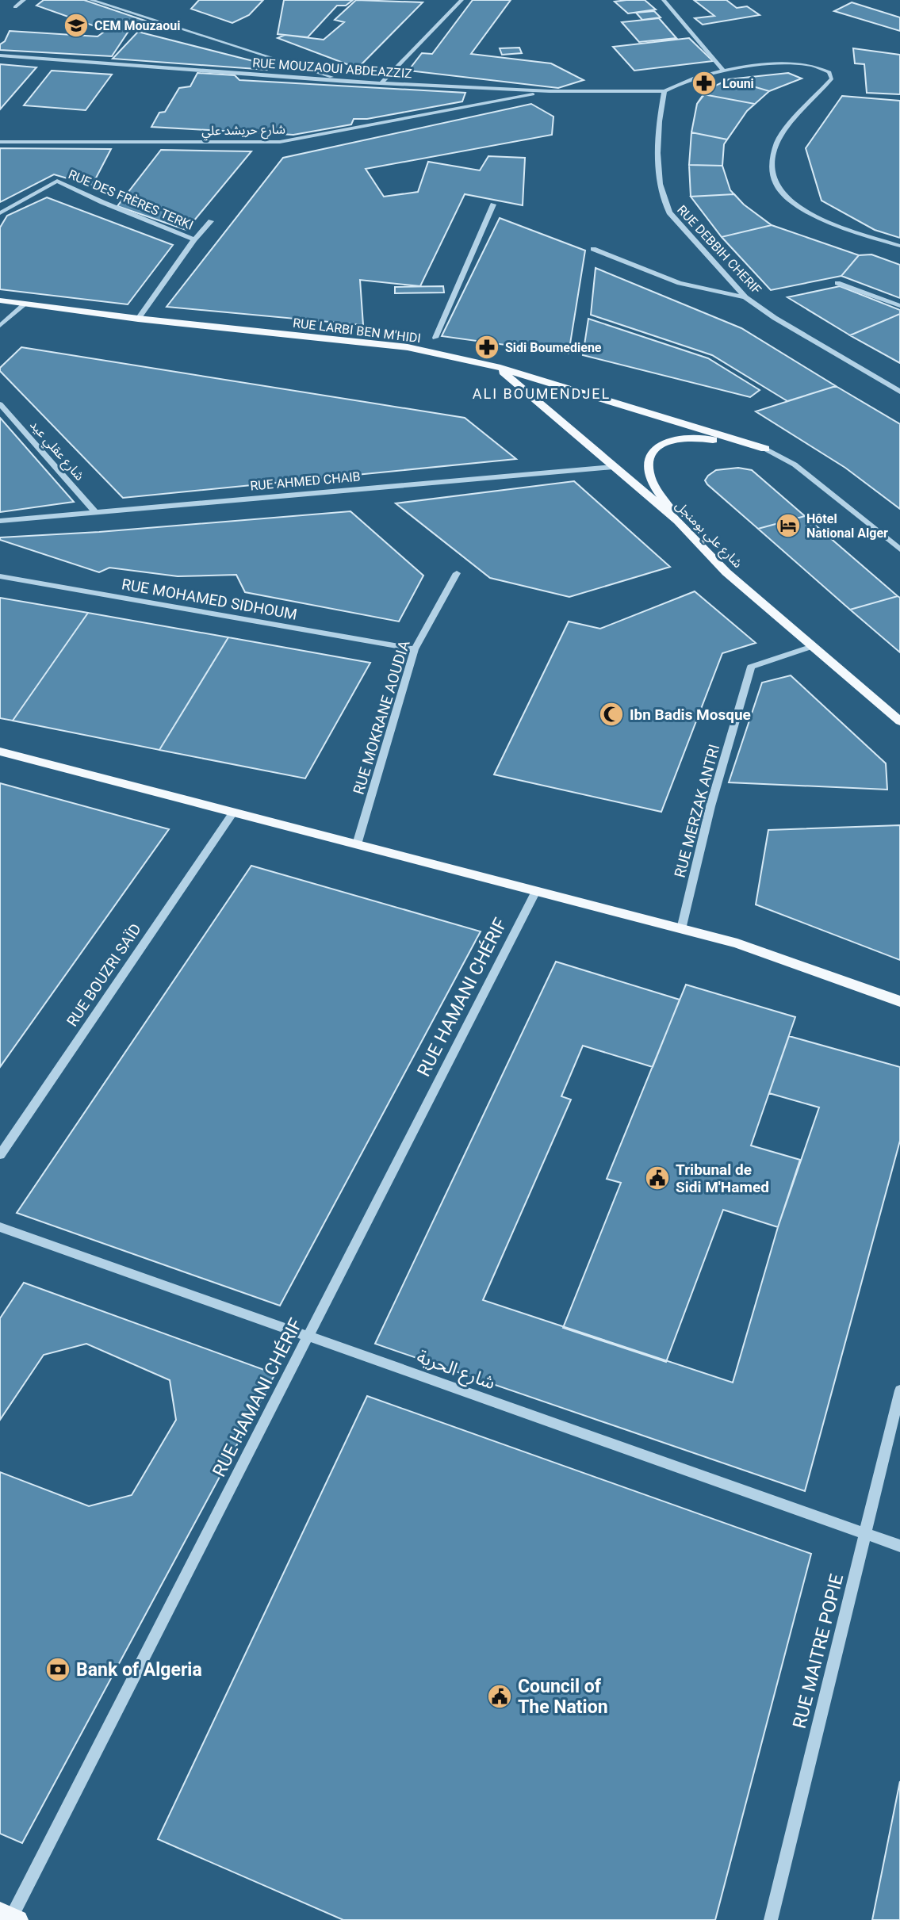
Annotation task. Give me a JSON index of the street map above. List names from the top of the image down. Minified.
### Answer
{"streets":{"main road":["RUE LARBI BEN M'HIDI","شارع علي بومنجل"],"street":["RUE MOUZAOUI ABDEAZZIZ","شارع حريشد علي","RUE DES FRÈRES TERKI","RUE DEBBIH CHERIF","شارع عقلي عيد","RUE AHMED CHAIB","RUE MOHAMED SIDHOUM","RUE MOKRANE AOUDIA","RUE MERZAK ANTRI","RUE BOUZRI SAÏD","RUE HAMANI CHÉRIF","شارع الحرية","RUE MAITRE POPIE"]},"crossings":[["RUE MOUZAOUI ABDEAZZIZ","شارع حريشد علي"],["RUE MOUZAOUI ABDEAZZIZ","RUE DEBBIH CHERIF"],["RUE LARBI BEN M'HIDI","شارع علي بومنجل"],["شارع عقلي عيد","RUE AHMED CHAIB"],["RUE AHMED CHAIB","شارع علي بومنجل"],["شارع علي بومنجل","RUE MERZAK ANTRI"],["RUE MOHAMED SIDHOUM","RUE MOKRANE AOUDIA"],["RUE HAMANI CHÉRIF","شارع الحرية"],["شارع الحرية","RUE MAITRE POPIE"]],"districts":["ALI BOUMENDJEL"],"places":{"school or university":["CEM Mouzaoui"],"pharmacy":["Louni","Sidi Boumediene"],"hotel":["Hôtel National Alger"],"mosque":["Ibn Badis Mosque"],"public building":["Tribunal de Sidi M'Hamed","Council of The Nation"],"bank":["Bank of Algeria"]}}
